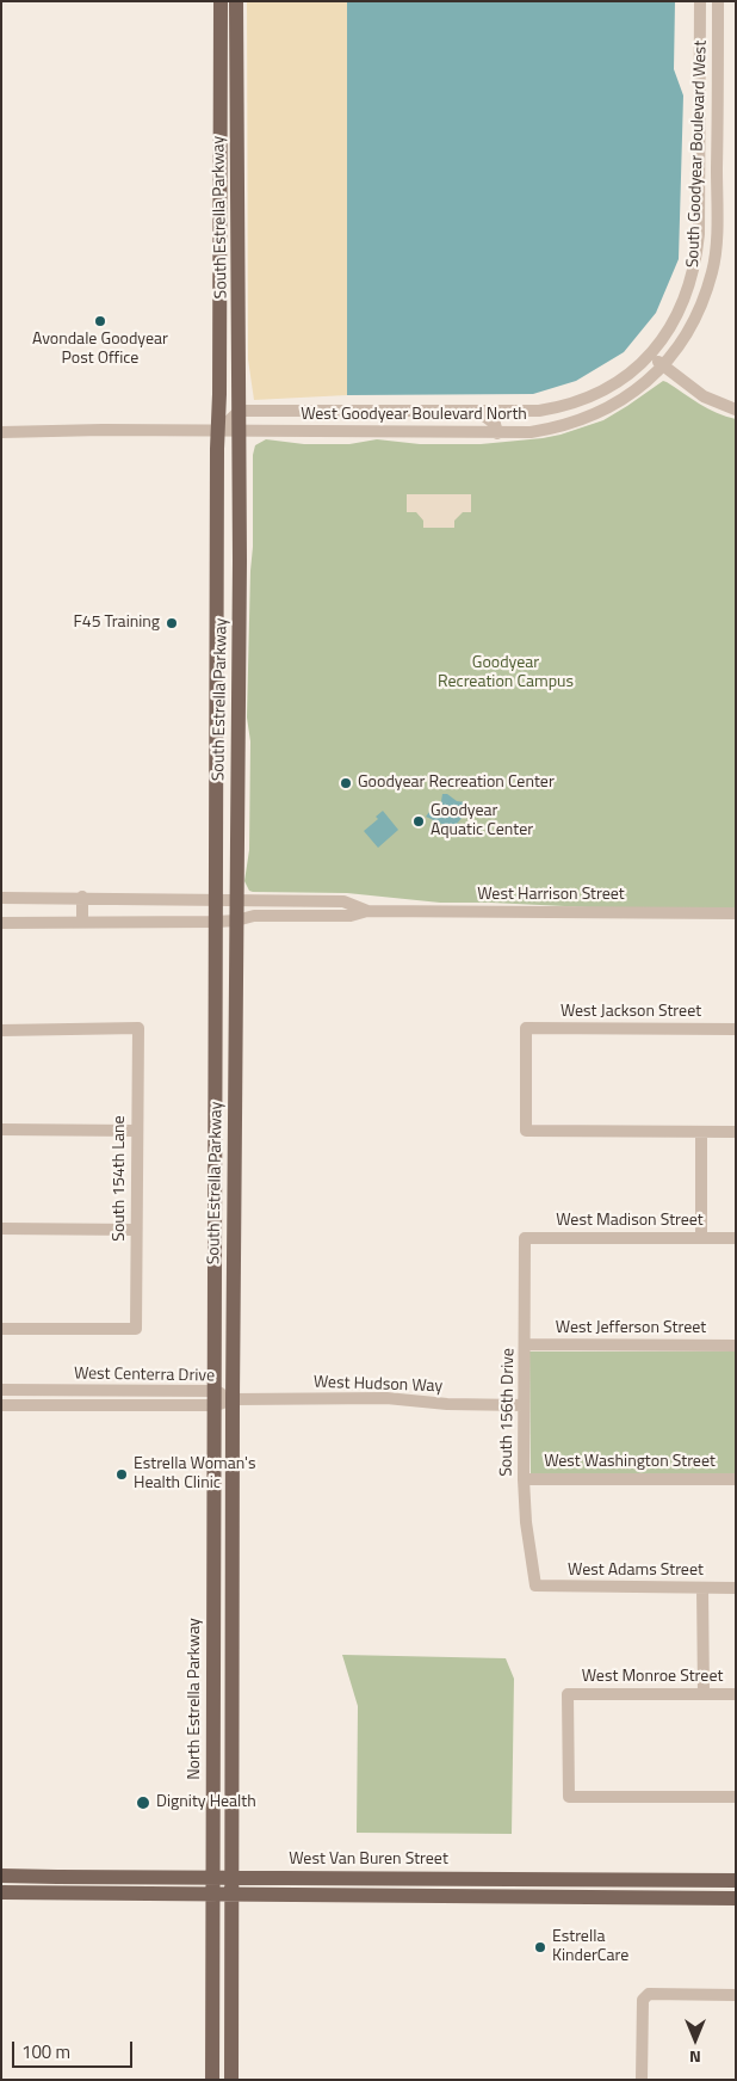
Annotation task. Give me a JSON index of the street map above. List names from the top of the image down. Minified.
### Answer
{"streets":{"main road":["South Estrella Parkway","North Estrella Parkway","West Van Buren Street"],"street":["South Goodyear Boulevard West","West Goodyear Boulevard North","West Harrison Street","West Jackson Street","South 154th Lane","West Madison Street","West Jefferson Street","West Centerra Drive","West Hudson Way","South 156th Drive","West Washington Street","West Adams Street","West Monroe Street"]},"crossings":[["South Goodyear Boulevard West","West Goodyear Boulevard North"],["South Estrella Parkway","West Goodyear Boulevard North"],["South Estrella Parkway","West Harrison Street"],["South Estrella Parkway","West Centerra Drive"],["South Estrella Parkway","West Hudson Way"],["South Estrella Parkway","North Estrella Parkway"],["West Madison Street","South 156th Drive"],["West Jefferson Street","South 156th Drive"],["West Centerra Drive","West Hudson Way"],["West Centerra Drive","North Estrella Parkway"],["West Hudson Way","South 156th Drive"],["South 156th Drive","West Washington Street"],["South 156th Drive","West Adams Street"],["North Estrella Parkway","West Van Buren Street"]],"parks":["Goodyear Recreation Campus"],"places":["Avondale Goodyear Post Office","F45 Training","Goodyear Recreation Center","Goodyear Aquatic Center","Estrella Woman's Health Clinic","Dignity Health","Estrella KinderCare"],"scale_bar":"100 m","north":"bottom"}
